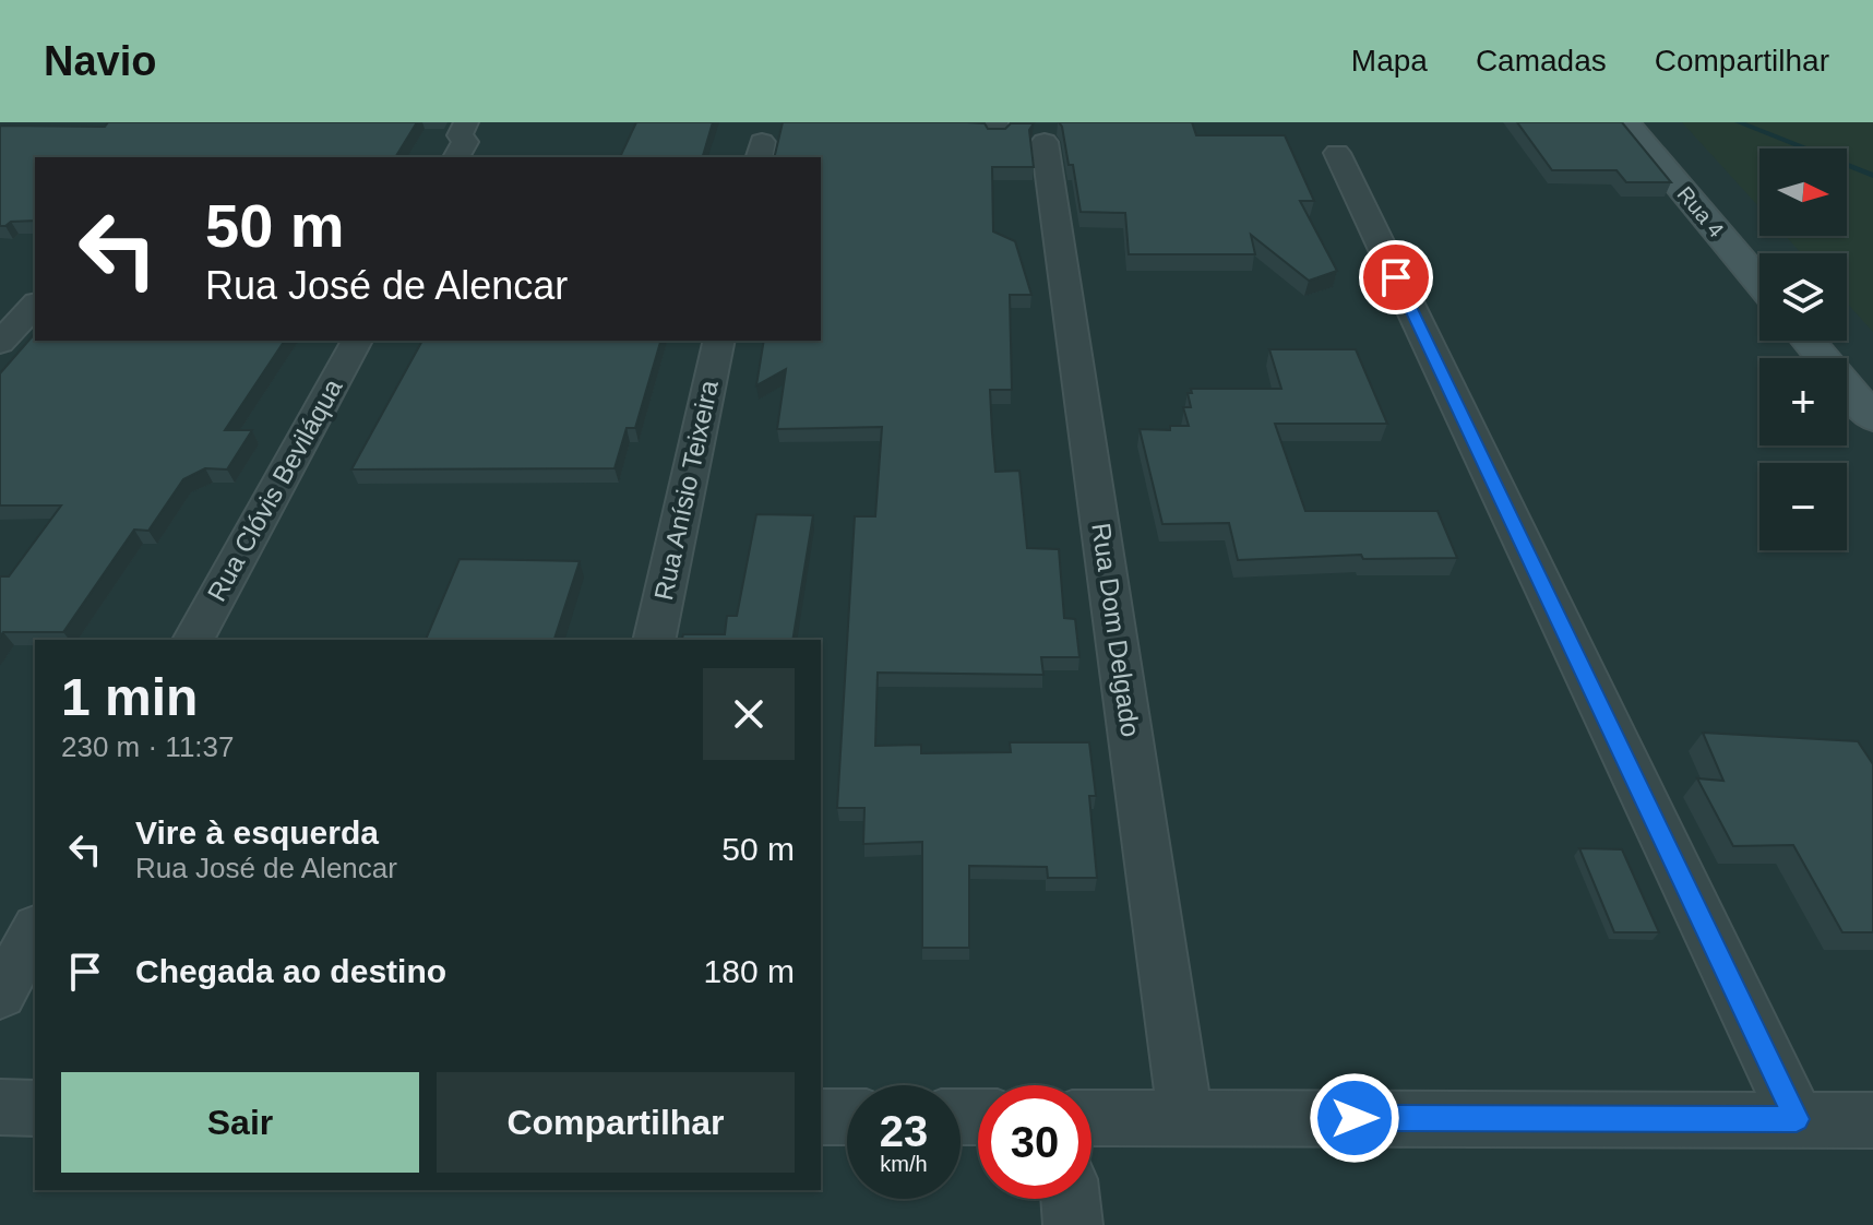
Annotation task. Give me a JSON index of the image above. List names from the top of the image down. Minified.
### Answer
{"streets":{"street":["Rua 4","Rua Clóvis Beviláqua","Rua Anísio Teixeira","Rua Dom Delgado"]},"north":"right","page":{"header":"Navio","nav":["Mapa","Camadas","Compartilhar"],"map_buttons":["+","−"],"turn":["50 m","Rua José de Alencar"],"heading":["1 min","230 m · 11:37"],"list":[{"name":"Vire à esquerda","note":"Rua José de Alencar","value":"50 m"},{"name":"Chegada ao destino","value":"180 m"}],"buttons":["Sair","Compartilhar"],"speed":"23 km/h","limit":"30"}}
